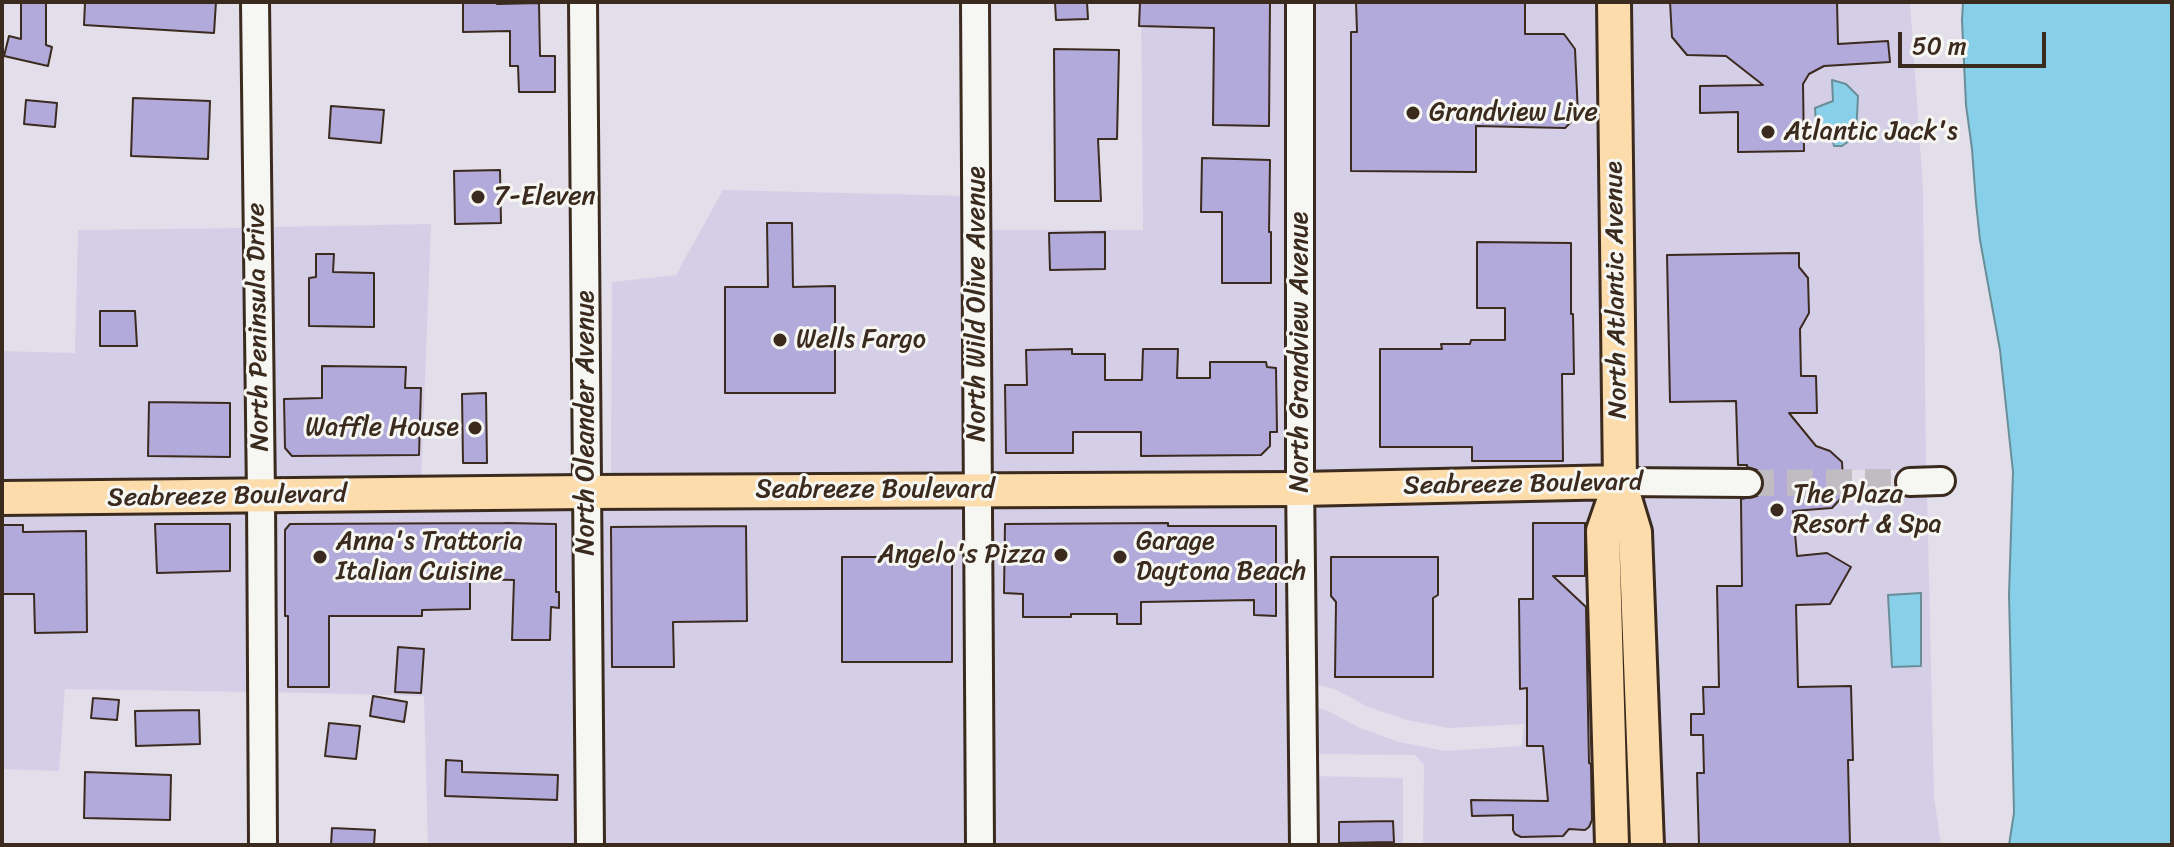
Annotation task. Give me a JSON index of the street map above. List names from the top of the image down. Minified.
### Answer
{"streets":{"main road":["North Atlantic Avenue","Seabreeze Boulevard"],"street":["North Wild Olive Avenue","North Peninsula Drive","North Grandview Avenue","North Oleander Avenue"]},"crossings":[["North Atlantic Avenue","Seabreeze Boulevard"],["North Wild Olive Avenue","Seabreeze Boulevard"],["North Peninsula Drive","Seabreeze Boulevard"],["North Grandview Avenue","Seabreeze Boulevard"],["North Oleander Avenue","Seabreeze Boulevard"]],"places":["Grandview Live","Atlantic Jack's","7-Eleven","Wells Fargo","Waffle House","The Plaza Resort & Spa","Angelo's Pizza","Anna's Trattoria Italian Cuisine","Garage Daytona Beach"],"scale_bar":"50 m"}
